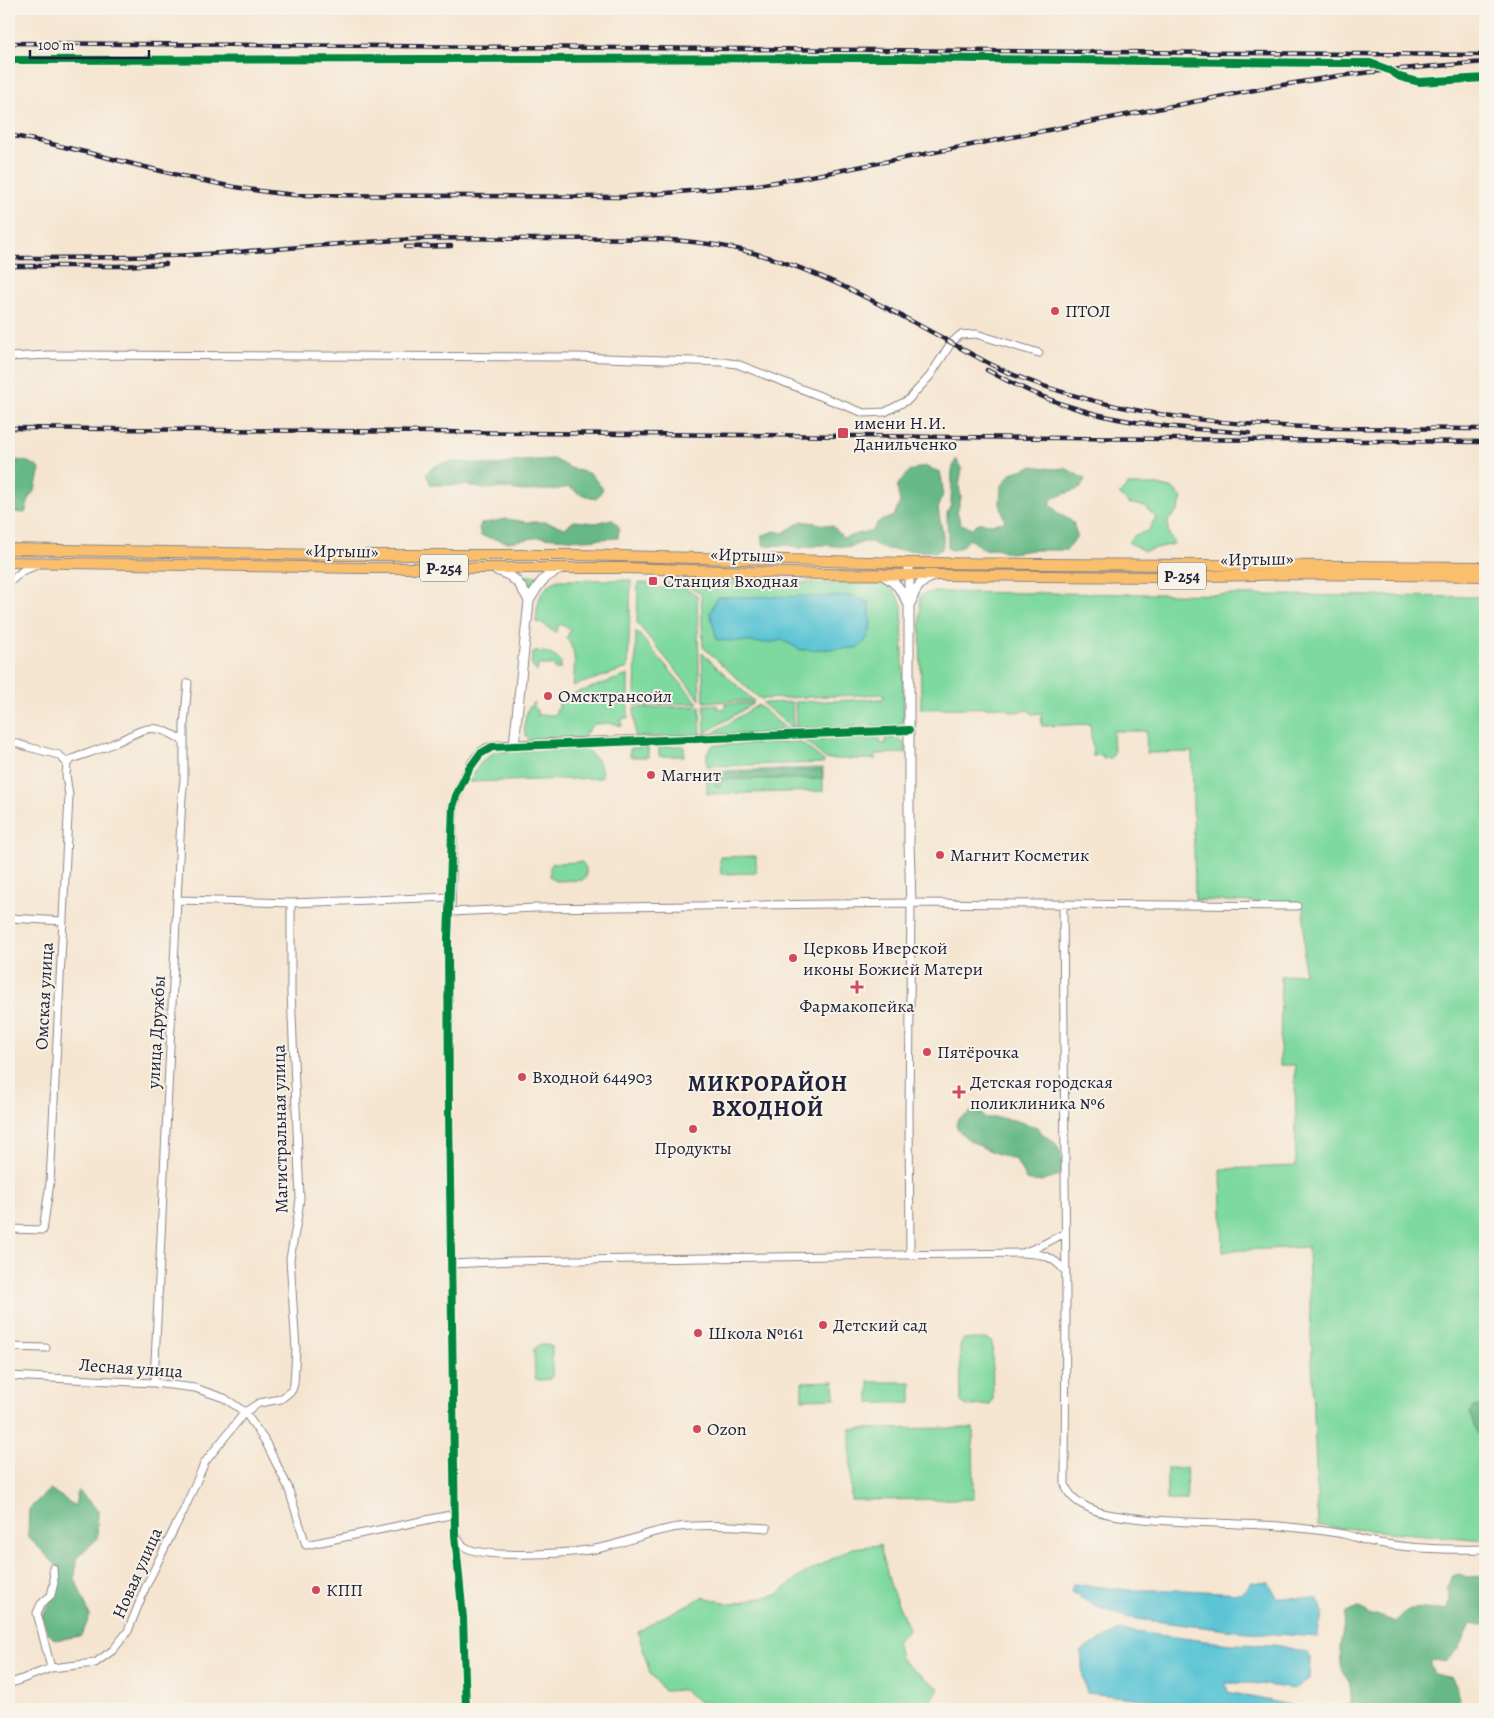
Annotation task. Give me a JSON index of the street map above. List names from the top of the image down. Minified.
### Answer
{"streets":{"main road":["«Иртыш»","Р-254"],"street":["Омская улица","улица Дружбы","Магистральная улица","Лесная улица","Новая улица"]},"crossings":[["улица Дружбы","Лесная улица"],["Магистральная улица","Лесная улица"],["Магистральная улица","Новая улица"],["Лесная улица","Новая улица"]],"districts":["МИКРОРАЙОН ВХОДНОЙ"],"places":{"other":["ПТОЛ","Омсктрансойл","Магнит","Магнит Косметик","Церковь Иверской иконы Божией Матери","Пятёрочка","Входной 644903","Продукты","Детский сад","Школа №161","Ozon","КПП"],"transit":["имени Н.И. Данильченко","Станция Входная"],"health":["Фармакопейка","Детская городская поликлиника №6"]},"scale_bar":"100 m"}
